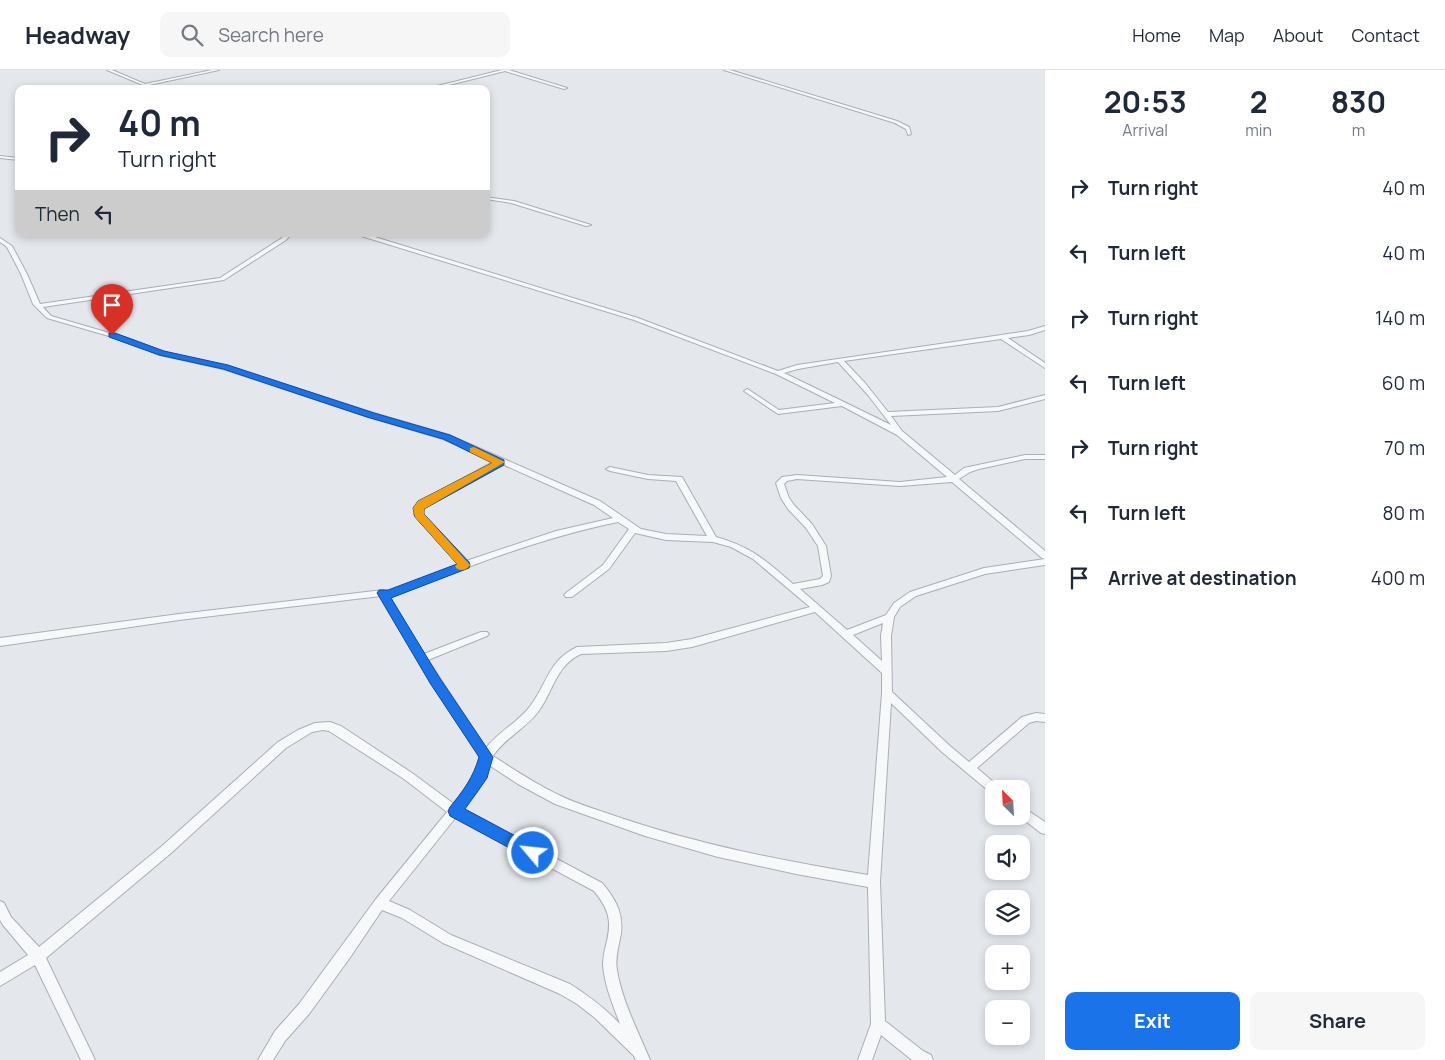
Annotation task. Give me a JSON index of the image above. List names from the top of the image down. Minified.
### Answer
{"north":"top left","page":{"header":"Headway","search":"Search here","nav":["Home","Map","About","Contact"],"eta":["20:53","Arrival","2","min","830","m"],"turn":["40 m","Turn right"],"list":[{"name":"Turn right","value":"40 m"},{"name":"Turn left","value":"40 m"},{"name":"Turn right","value":"140 m"},{"name":"Turn left","value":"60 m"},{"name":"Turn right","value":"70 m"},{"name":"Turn left","value":"80 m"},{"name":"Arrive at destination","value":"400 m"}],"then":"Then","map_buttons":["+","−"],"buttons":["Exit","Share"]}}
